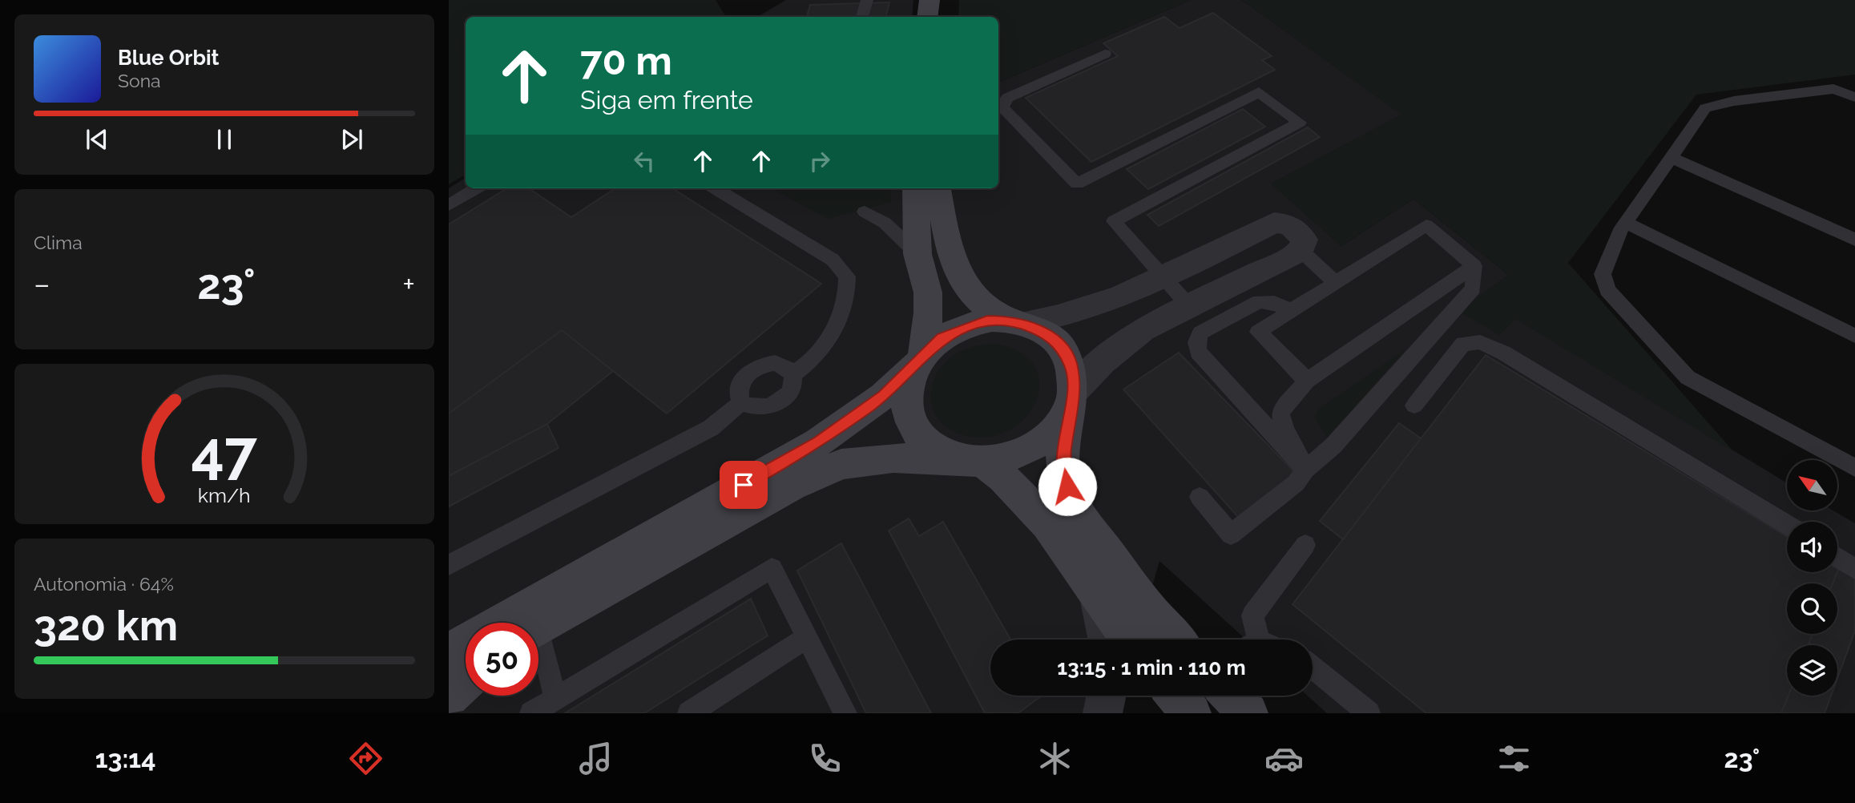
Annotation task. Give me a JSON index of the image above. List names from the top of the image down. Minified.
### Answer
{"north":"top left","page":{"turn":["70 m","Siga em frente"],"song":["Blue Orbit","Sona"],"tile":["Clima",["Autonomia · 64%","320 km"]],"heat":["−","23°","+"],"limit":"50","trip":"13:15 · 1 min · 110 m","tabs":["13:14","23°"],"gauge":["47","km/h"]}}
